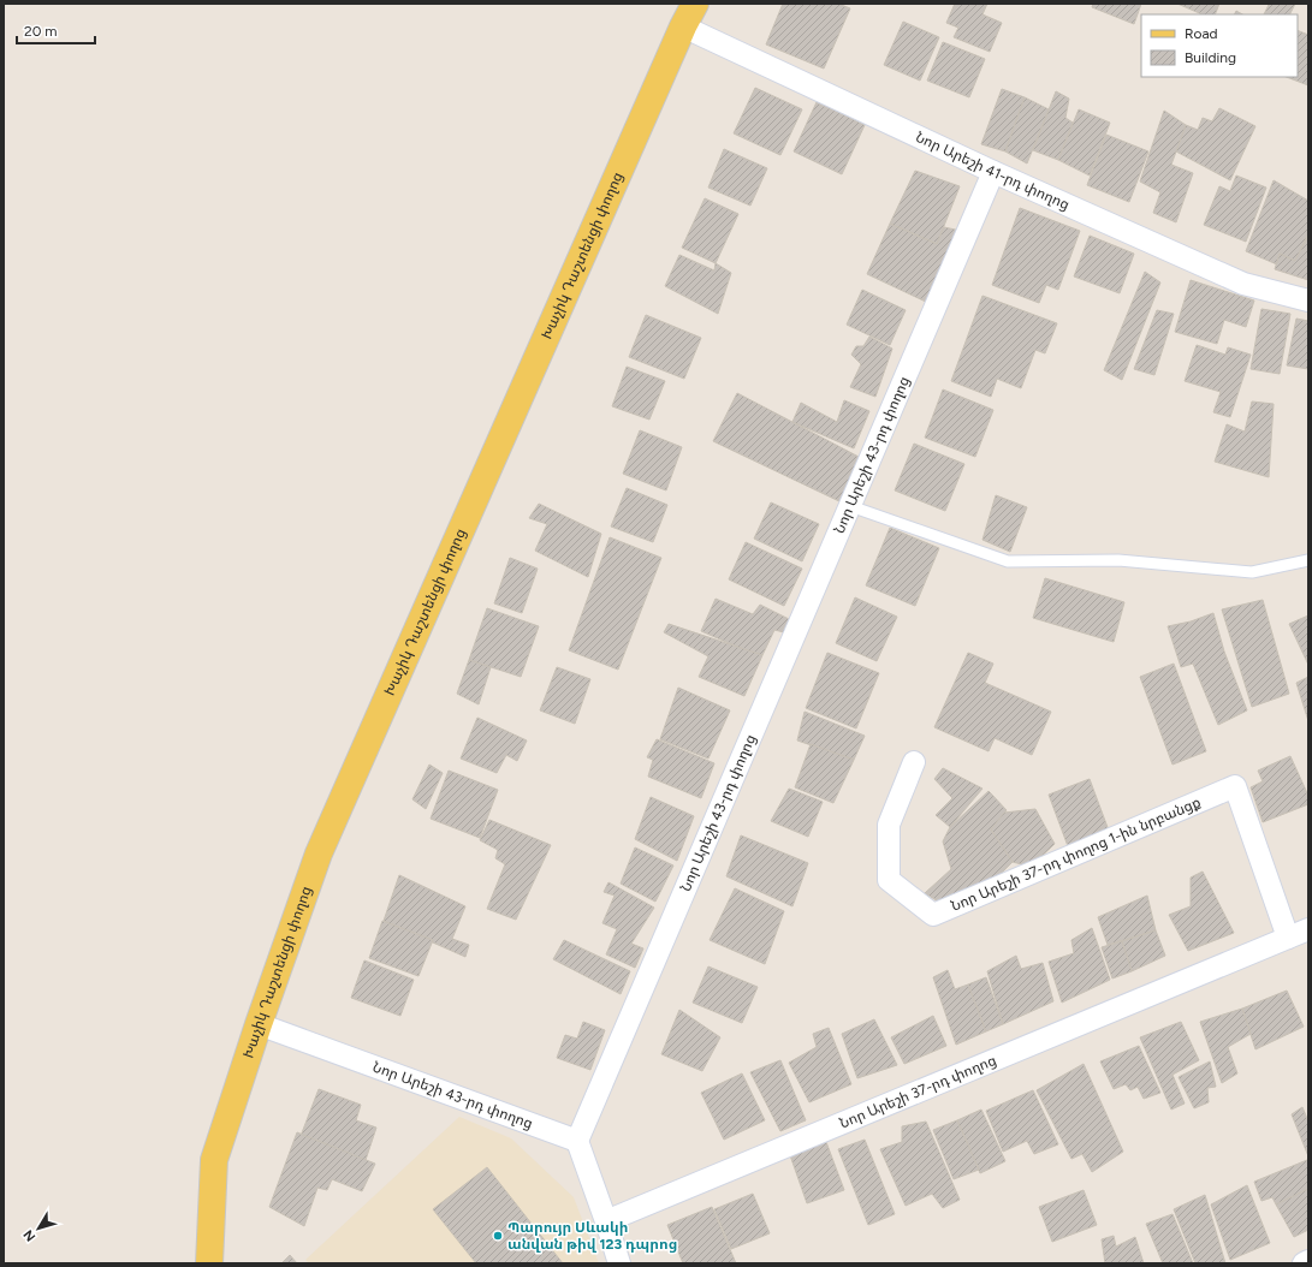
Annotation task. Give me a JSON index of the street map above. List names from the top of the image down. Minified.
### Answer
{"streets":{"main road":["Խաչիկ Դաշտենցի փողոց"],"street":["Նոր Արեշի 41-րդ փողոց","Նոր Արեշի 43-րդ փողոց","Նոր Արեշի 37-րդ փողոց 1-ին նրբանցք","Նոր Արեշի 37-րդ փողոց"]},"crossings":[["Նոր Արեշի 41-րդ փողոց","Խաչիկ Դաշտենցի փողոց"],["Նոր Արեշի 41-րդ փողոց","Նոր Արեշի 43-րդ փողոց"],["Խաչիկ Դաշտենցի փողոց","Նոր Արեշի 43-րդ փողոց"],["Նոր Արեշի 37-րդ փողոց 1-ին նրբանցք","Նոր Արեշի 37-րդ փողոց"]],"places":["Պարույր Սևակի անվան թիվ 123 դպրոց"],"legend":["Road","Building"],"scale_bar":"20 m","north":"bottom left"}
